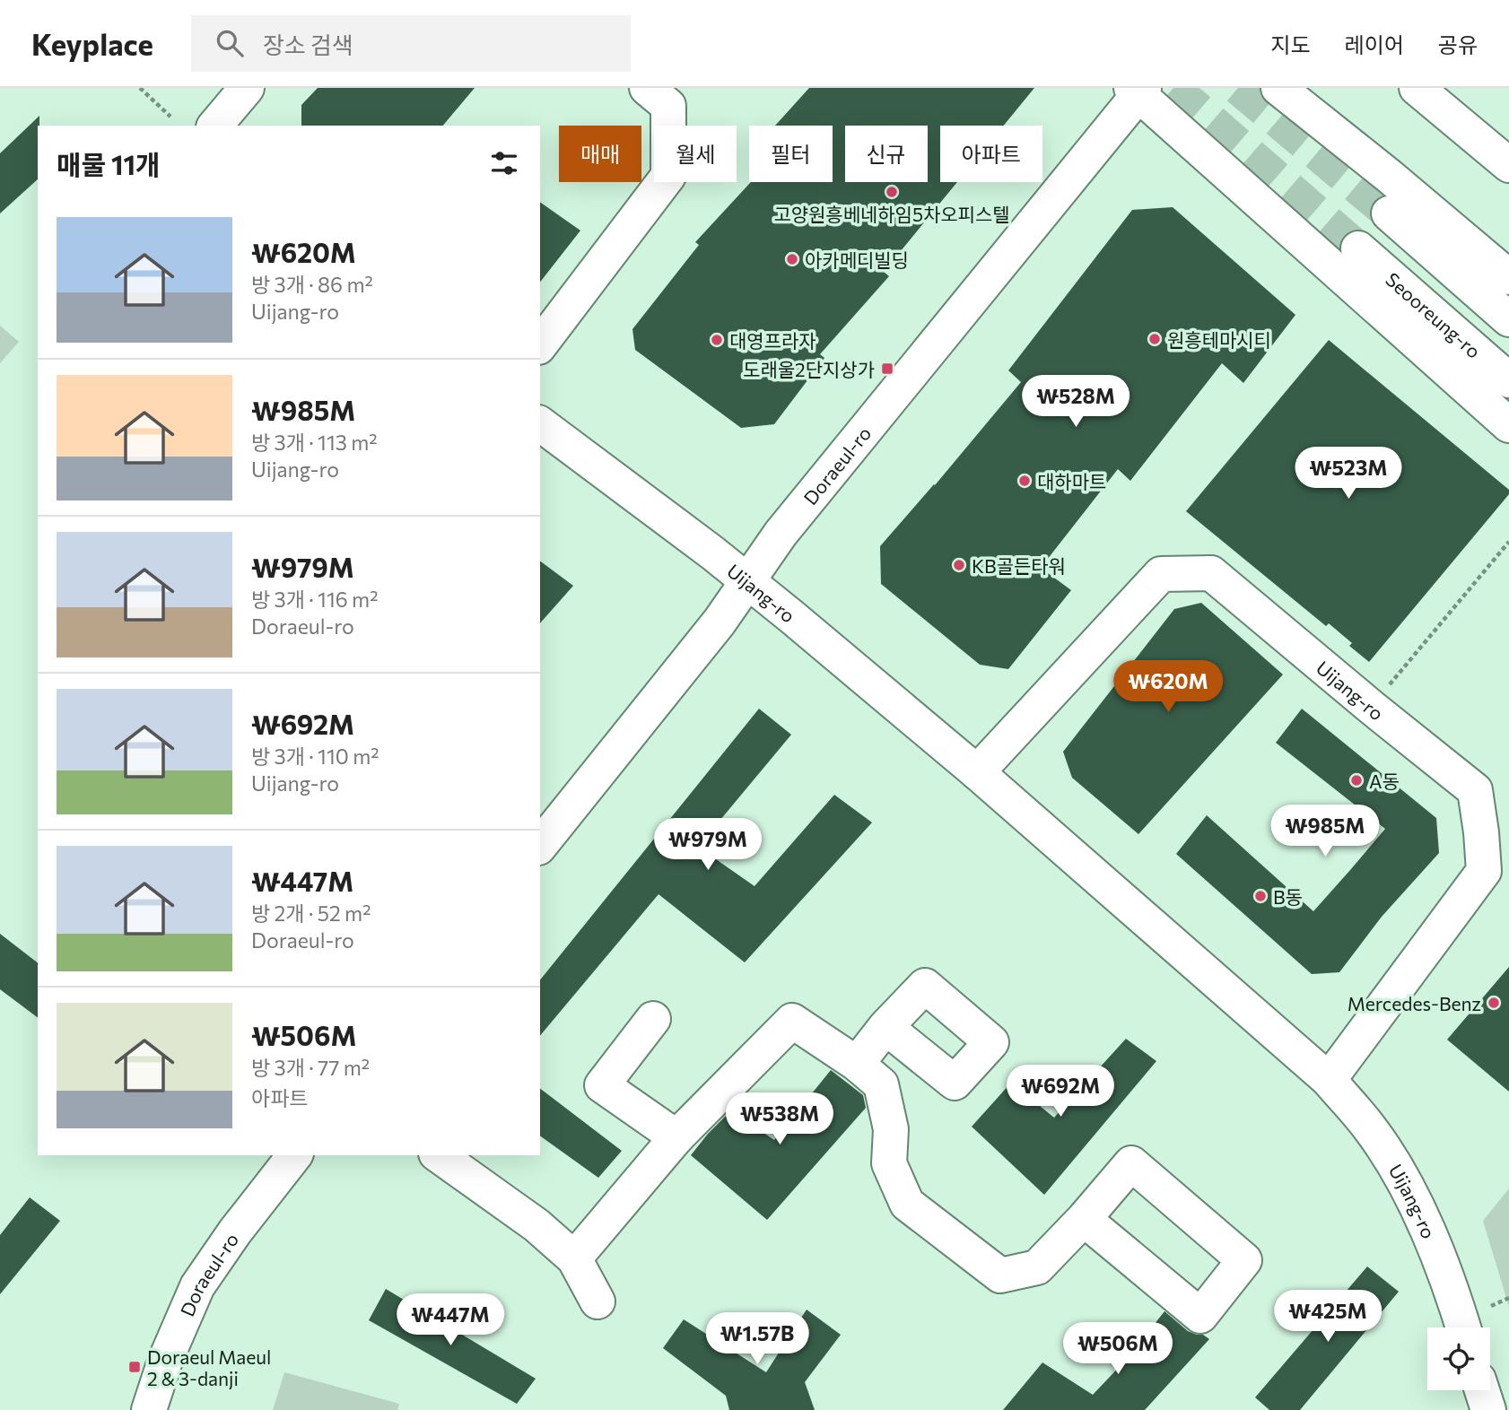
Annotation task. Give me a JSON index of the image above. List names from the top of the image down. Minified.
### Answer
{"streets":{"street":["Seooreung-ro","Doraeul-ro","Uijang-ro"]},"crossings":[["Doraeul-ro","Uijang-ro"]],"places":{"other":["고양원흥베네하임5차오피스텔","아카메디빌딩","원흥테마시티","대영프라자","대하마트","KB골든타워","A동","B동","Mercedes-Benz"],"transit":["도래울2단지상가","Doraeul Maeul 2 & 3-danji"]},"page":{"header":"Keyplace","search":"장소 검색","nav":["지도","레이어","공유"],"chip":["매매","월세","필터","신규","아파트"],"heading":"매물 11개","list":[{"name":"₩620M","note":"방 3개 · 86 m² · Uijang-ro"},{"name":"₩985M","note":"방 3개 · 113 m² · Uijang-ro"},{"name":"₩979M","note":"방 3개 · 116 m² · Doraeul-ro"},{"name":"₩692M","note":"방 3개 · 110 m² · Uijang-ro"},{"name":"₩447M","note":"방 2개 · 52 m² · Doraeul-ro"},{"name":"₩506M","note":"방 3개 · 77 m² · 아파트"}],"price":["₩528M","₩523M","₩620M","₩985M","₩979M","₩692M","₩538M","₩425M","₩447M","₩1.57B","₩506M"]}}
